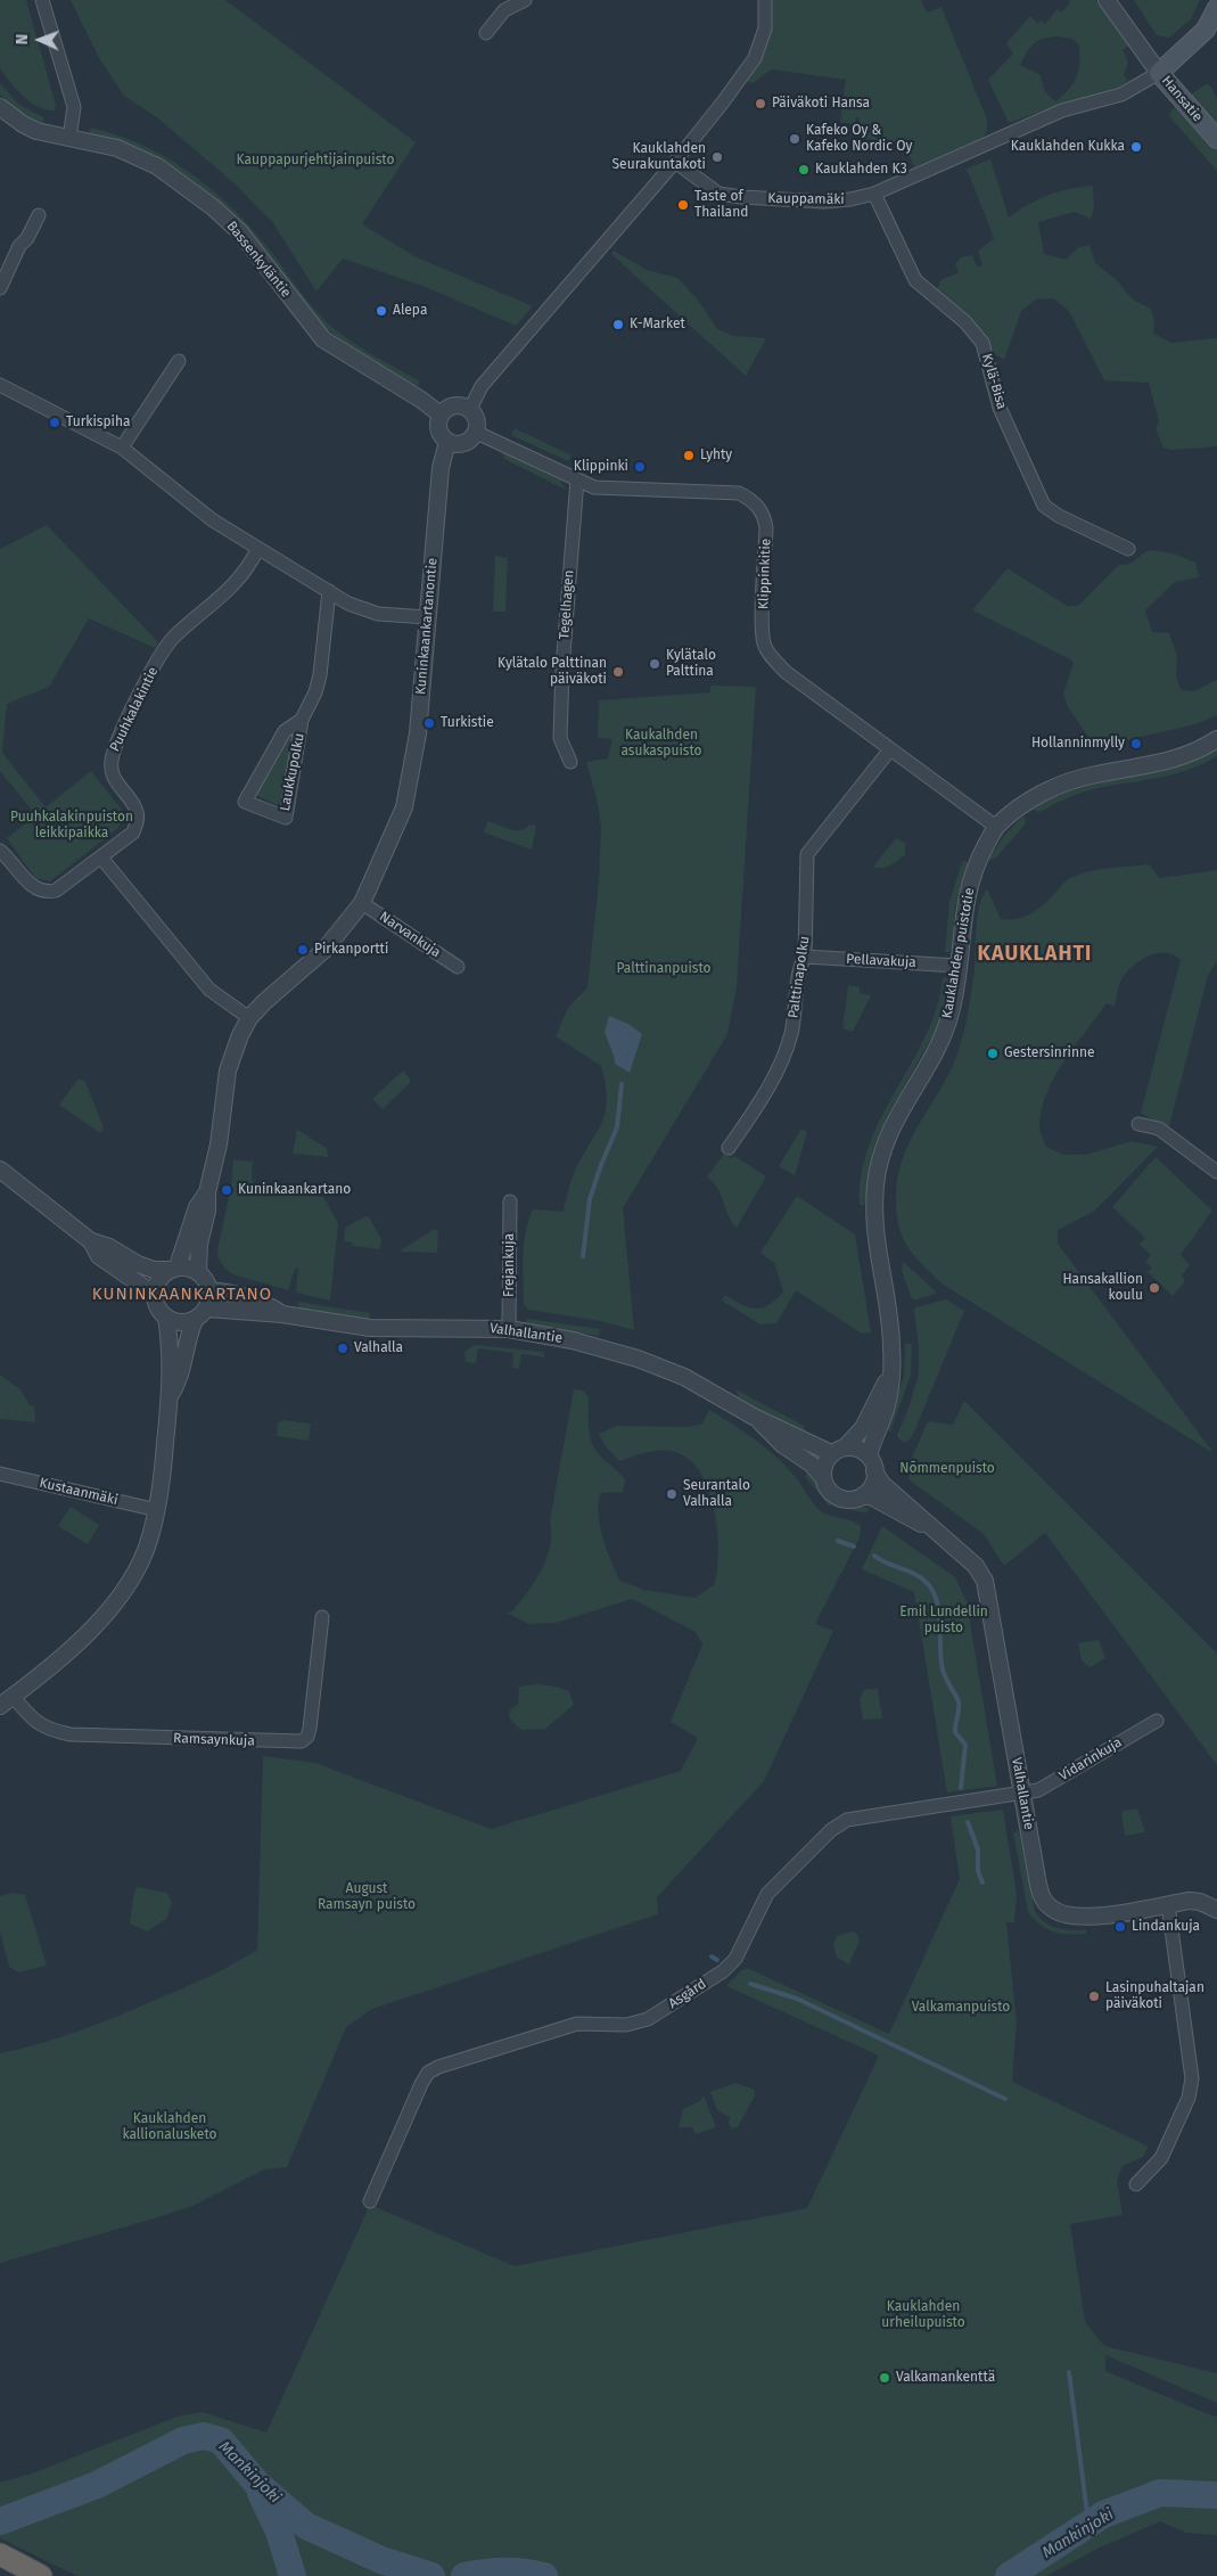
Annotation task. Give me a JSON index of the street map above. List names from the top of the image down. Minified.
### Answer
{"streets":{"main road":["Hansatie"],"street":["Kauppamäki","Bassenkyläntie","Kylä-Bisa","Klippinkitie","Tegelhagen","Kuninkaankartanontie","Puuhkalakintie","Laukkupolku","Narvankuja","Kauklahden puistotie","Pellavakuja","Palttinapolku","Frejankuja","Valhallantie","Kustaanmäki","Ramsaynkuja","Vidarinkuja","Asgård"]},"crossings":[["Hansatie","Kauppamäki"],["Kauppamäki","Kylä-Bisa"],["Bassenkyläntie","Klippinkitie"],["Bassenkyläntie","Kuninkaankartanontie"],["Klippinkitie","Tegelhagen"],["Klippinkitie","Kuninkaankartanontie"],["Klippinkitie","Kauklahden puistotie"],["Klippinkitie","Palttinapolku"],["Kuninkaankartanontie","Narvankuja"],["Kuninkaankartanontie","Valhallantie"],["Kauklahden puistotie","Pellavakuja"],["Kauklahden puistotie","Valhallantie"],["Pellavakuja","Palttinapolku"],["Frejankuja","Valhallantie"],["Valhallantie","Vidarinkuja"],["Valhallantie","Asgård"],["Vidarinkuja","Asgård"]],"districts":["KAUKLAHTI","KUNINKAANKARTANO"],"water":["Mankinjoki"],"parks":["Kauppapurjehtijainpuisto","Kaukalhden asukaspuisto","Puuhkalakinpuiston leikkipaikka","Palttinanpuisto","Nõmmenpuisto","Emil Lundellin puisto","August Ramsayn puisto","Valkamanpuisto","Kauklahden kallionalusketo","Kauklahden urheilupuisto"],"places":["Päiväkoti Hansa","Kafeko Oy & Kafeko Nordic Oy","Kauklahden Kukka","Kauklahden Seurakuntakoti","Kauklahden K3","Taste of Thailand","Alepa","K-Market","Turkispiha","Lyhty","Klippinki","Kylätalo Palttina","Kylätalo Palttinan päiväkoti","Turkistie","Hollanninmylly","Pirkanportti","Gestersinrinne","Kuninkaankartano","Hansakallion koulu","Valhalla","Seurantalo Valhalla","Lindankuja","Lasinpuhaltajan päiväkoti","Valkamankenttä"],"north":"left"}
